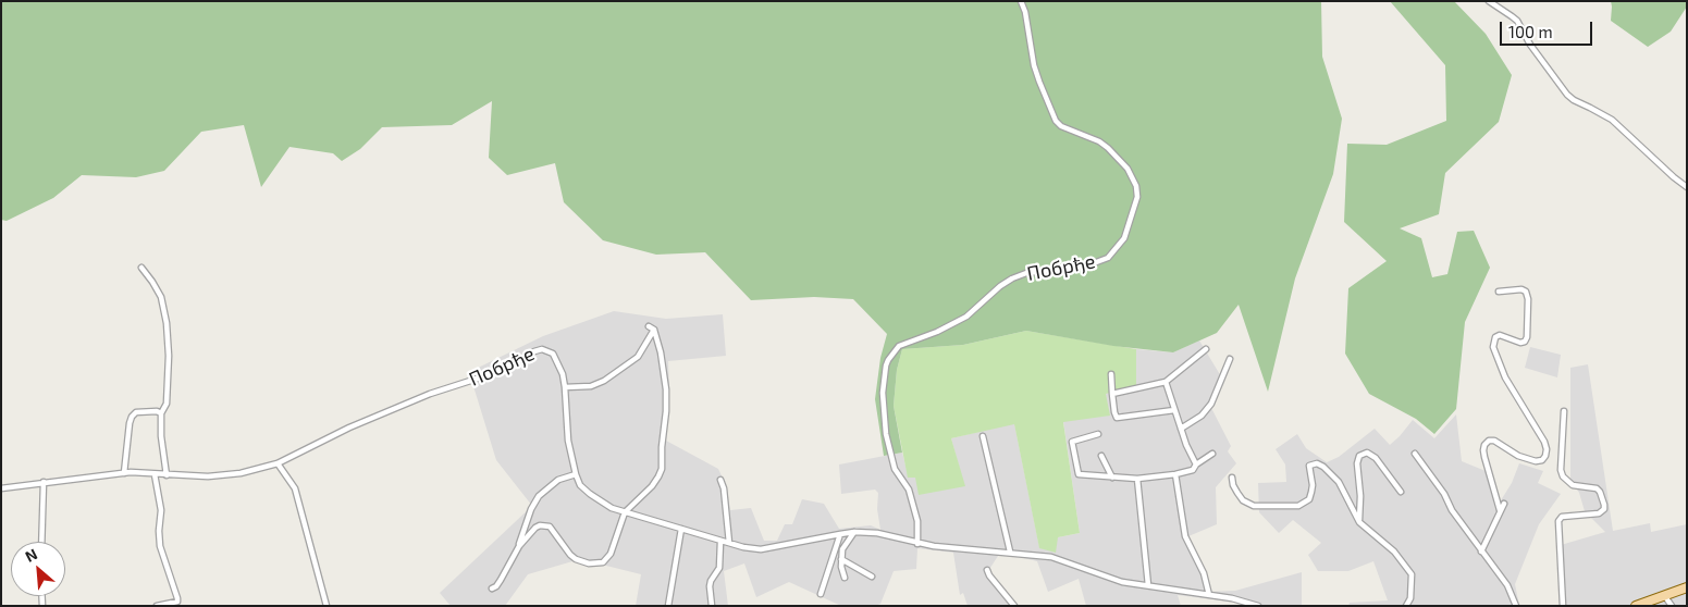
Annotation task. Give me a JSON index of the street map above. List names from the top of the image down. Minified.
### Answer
{"streets":{"street":["Побрђе"]},"scale_bar":"100 m","north":"top left"}
